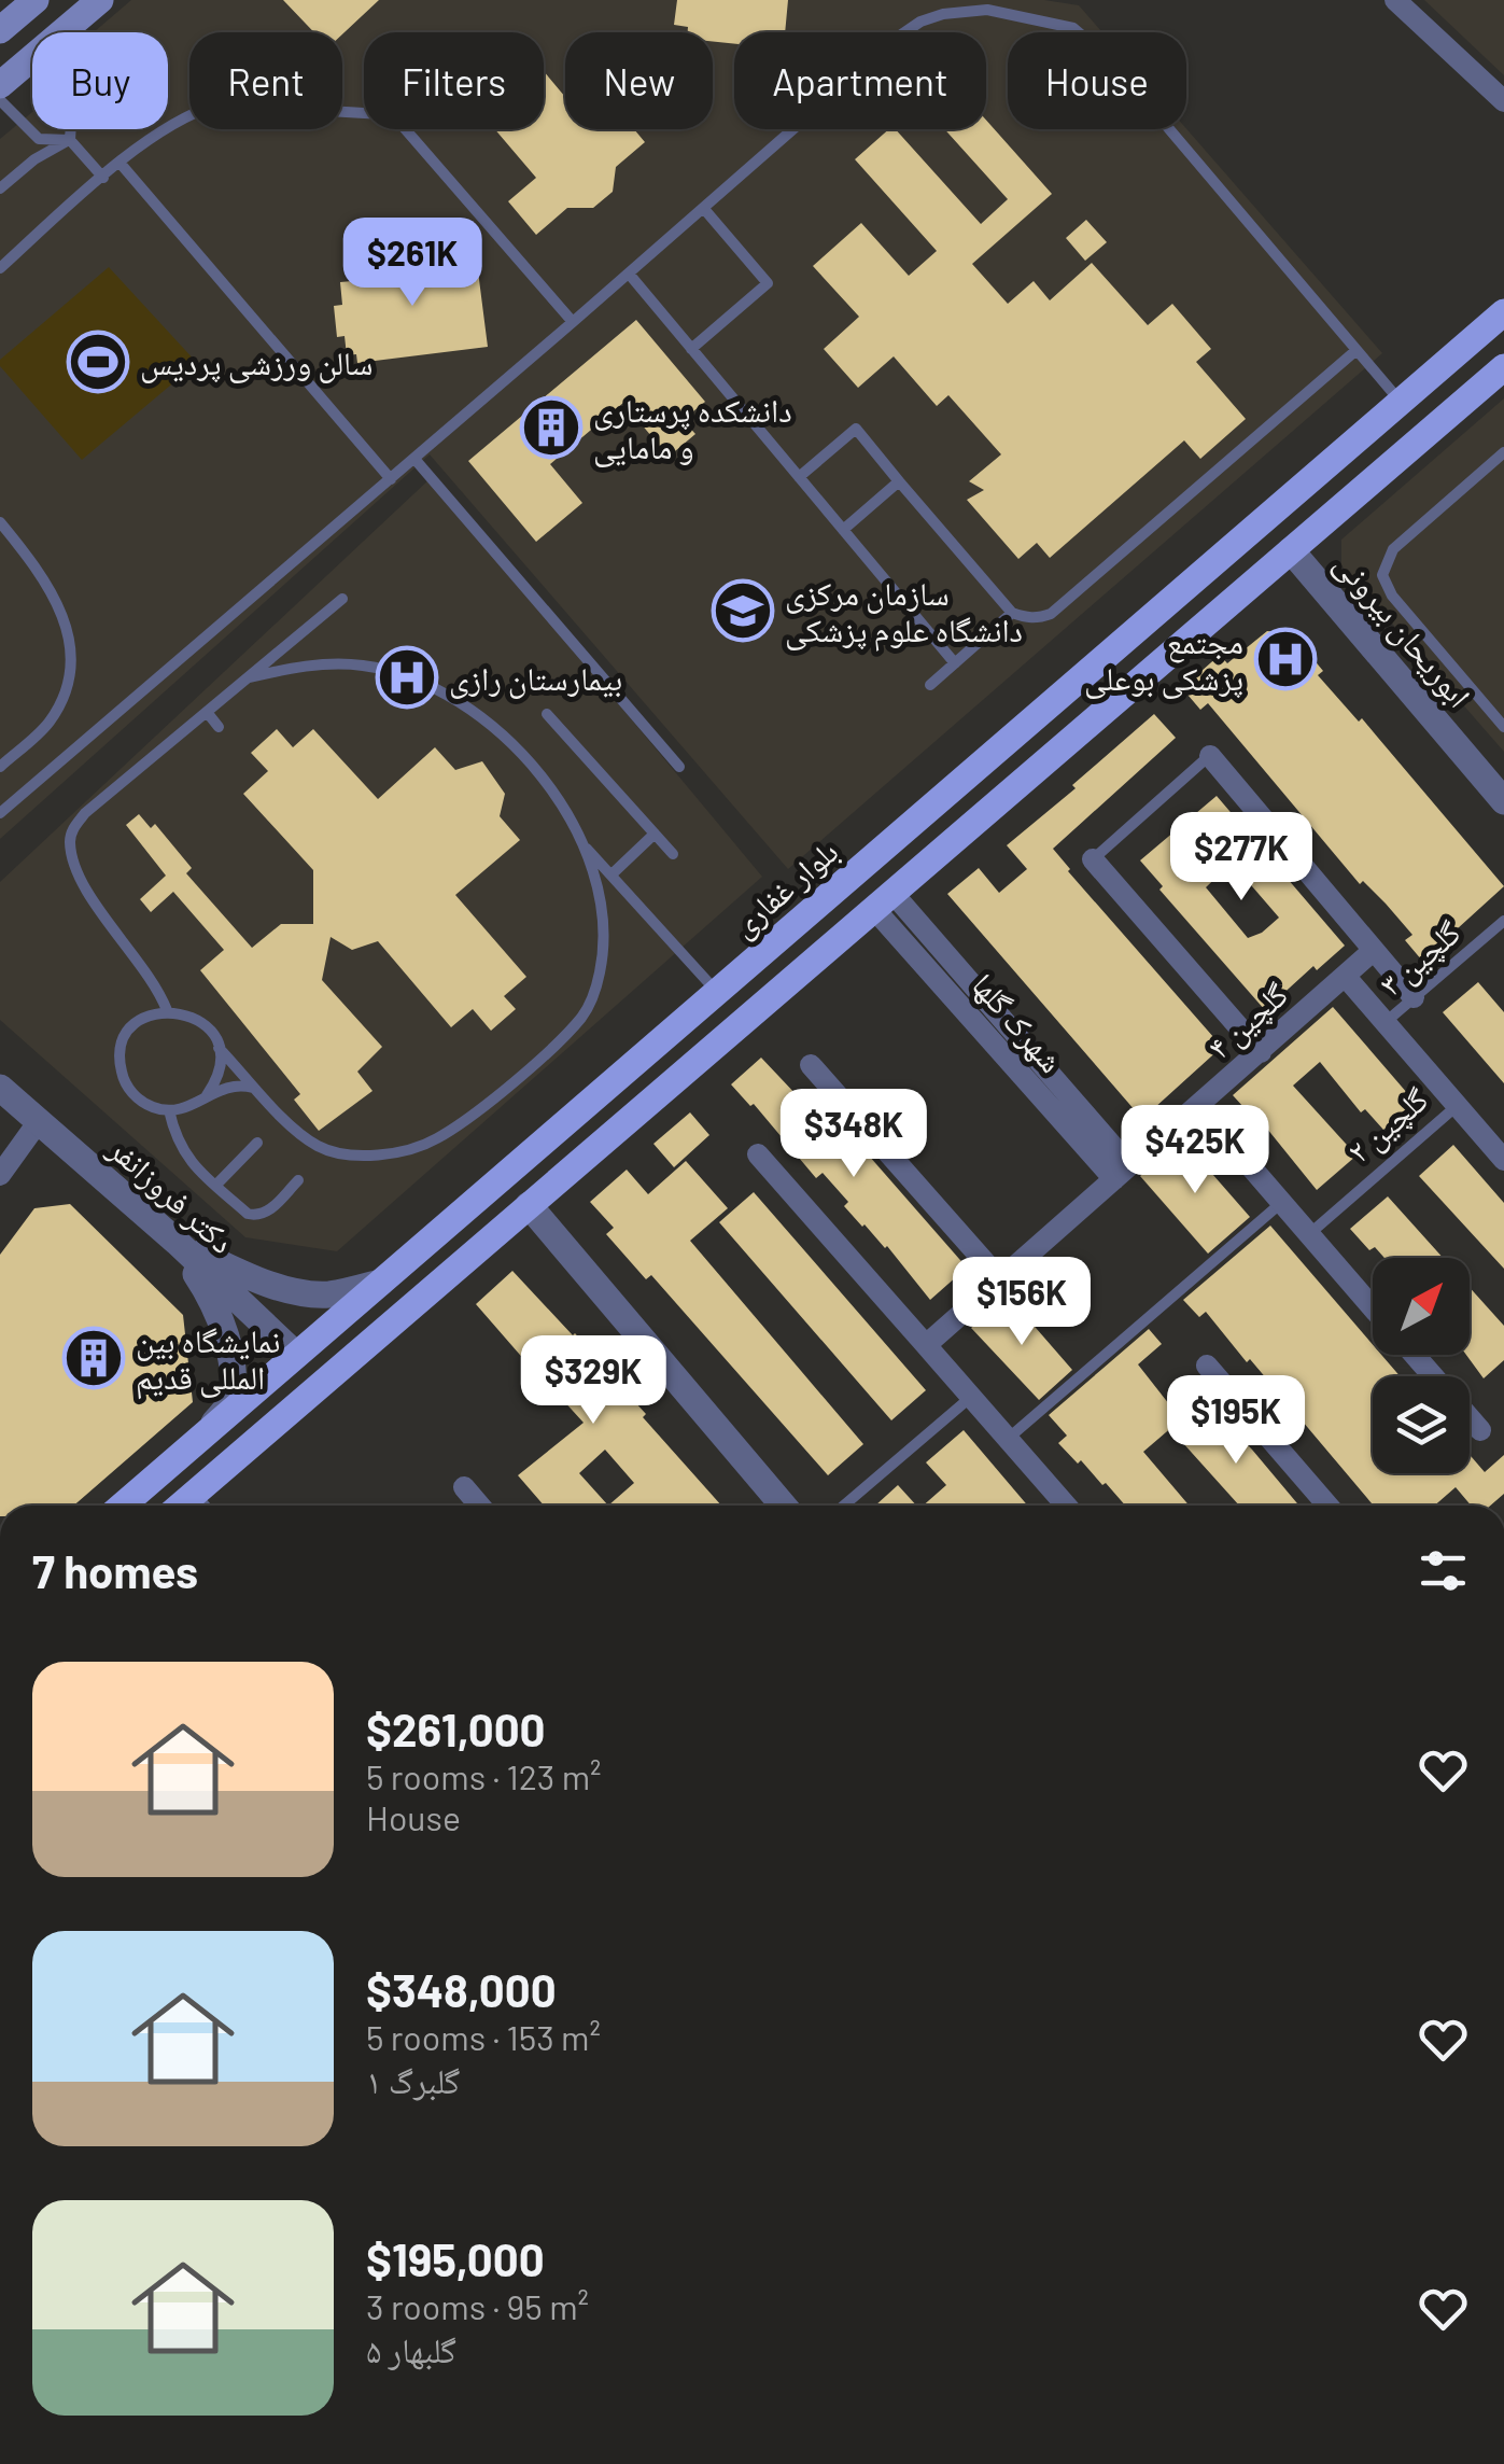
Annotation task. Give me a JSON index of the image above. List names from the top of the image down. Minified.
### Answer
{"streets":{"main road":["بلوار غفاری"],"street":["ابوریحان بیرونی","گلچین ۴","شهرک گلها","دکتر فروزانفر"],"lane":["گلچین ۳","گلچین ۲"]},"crossings":[["بلوار غفاری","دکتر فروزانفر"],["گلچین ۴","شهرک گلها"]],"places":{"sports":["سالن ورزشی پردیس"],"building":["دانشکده پرستاری و مامایی","نمایشگاه بین المللی قدیم"],"school or university":["سازمان مرکزی دانشگاه علوم پزشکی"],"hospital":["مجتمع پزشکی بوعلی","بیمارستان رازی"]},"north":"top right","page":{"chip":["Buy","Rent","Filters","New","Apartment","House"],"price":["$261K","$277K","$348K","$425K","$156K","$329K","$195K"],"heading":"7 homes","list":[{"name":"$261,000","note":"5 rooms · 123 m² · House"},{"name":"$348,000","note":"5 rooms · 153 m² · گلبرگ ۱"},{"name":"$195,000","note":"3 rooms · 95 m² · گلبهار ۵"}]}}
